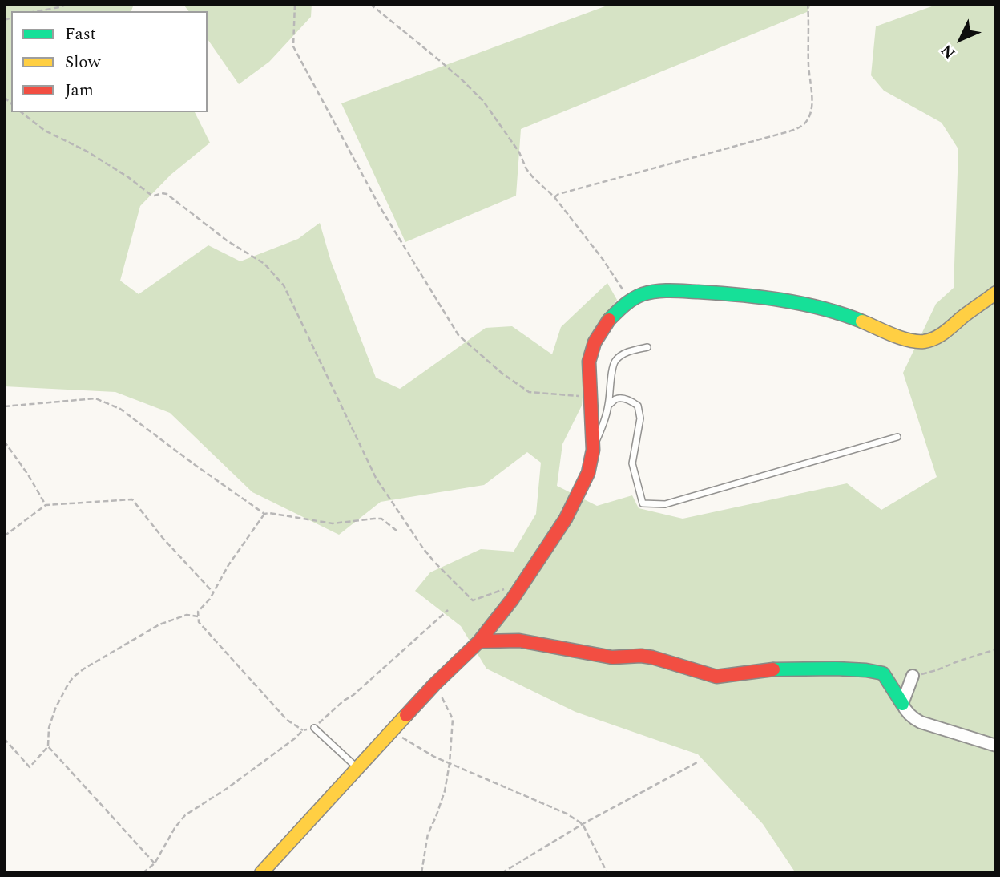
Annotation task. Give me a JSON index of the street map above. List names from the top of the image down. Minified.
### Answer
{"legend":["Fast","Slow","Jam"],"north":"bottom left"}
